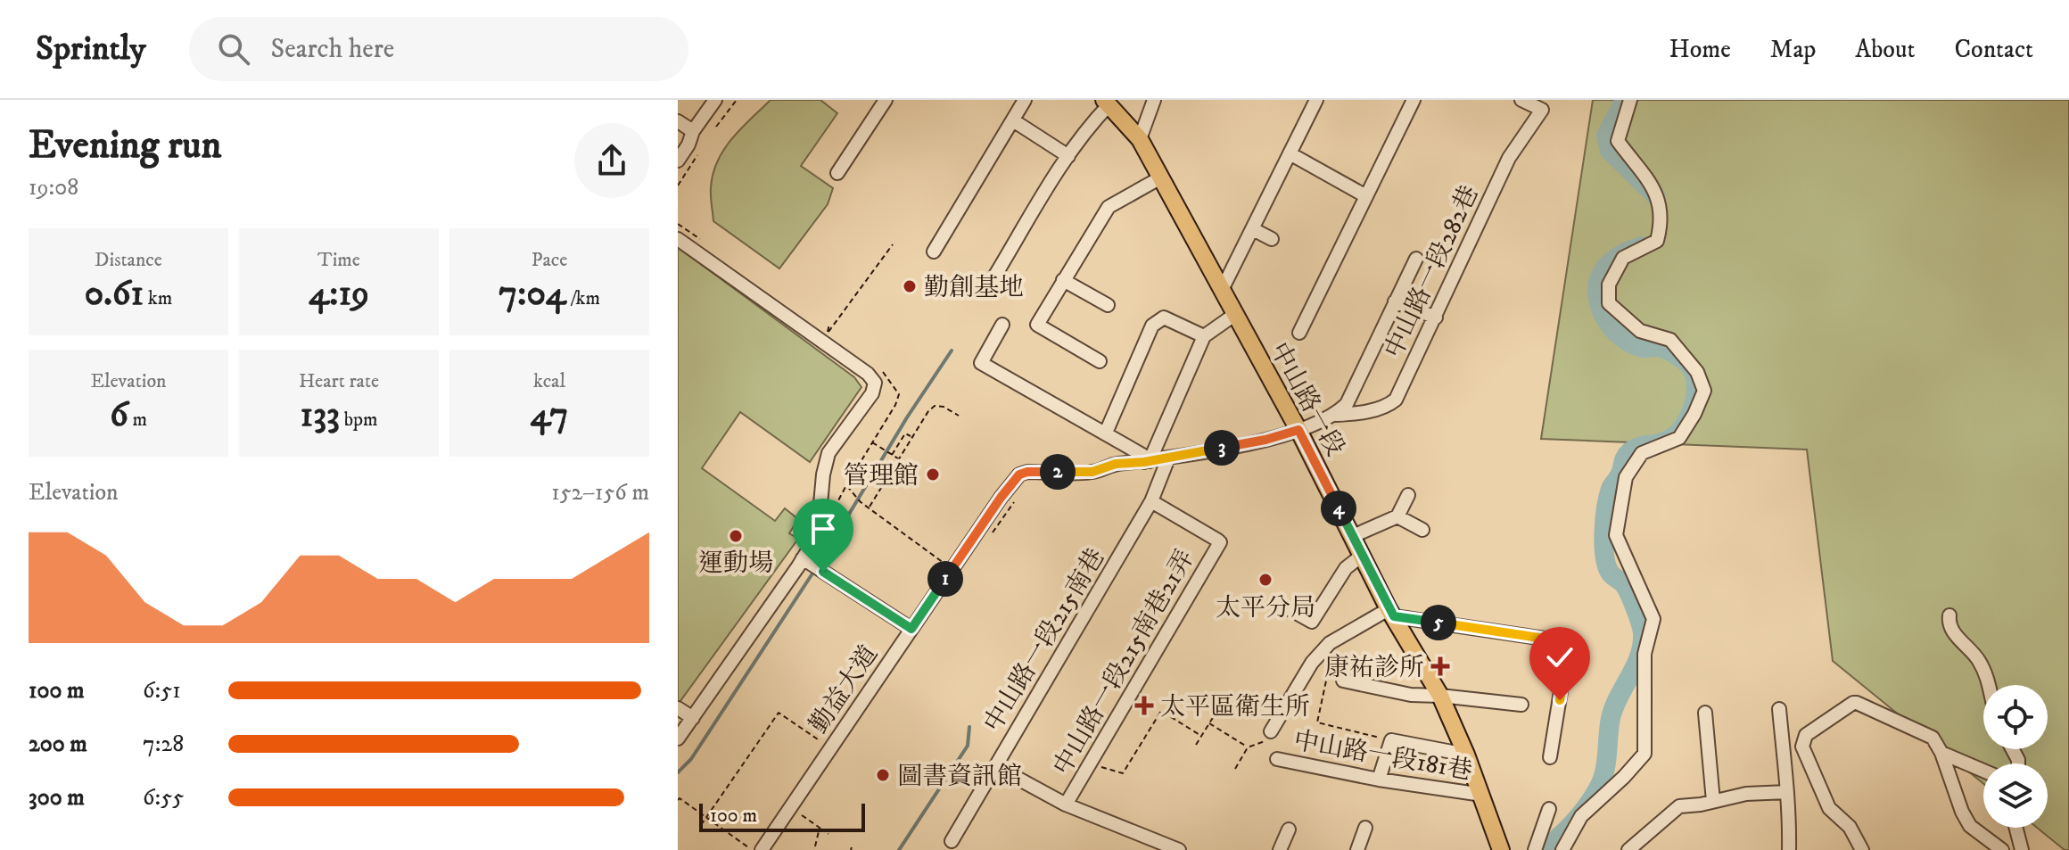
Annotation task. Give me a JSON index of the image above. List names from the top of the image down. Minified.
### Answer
{"streets":{"main road":["中山路一段"],"street":["中山路一段282巷","中山路一段215南巷","中山路一段215南巷21弄","勤益大道","中山路一段181巷"]},"crossings":[["中山路一段282巷","中山路一段"],["中山路一段282巷","中山路一段215南巷"],["中山路一段282巷","勤益大道"],["中山路一段","中山路一段181巷"],["中山路一段215南巷","中山路一段215南巷21弄"]],"places":{"other":["勤創基地","管理館","運動場","太平分局","圖書資訊館"],"health":["康祐診所","太平區衛生所"]},"scale_bar":"100 m","page":{"header":"Sprintly","search":"Search here","nav":["Home","Map","About","Contact"],"heading":["Evening run","19:08"],"stats":[["Distance","0.61 km"],["Time","4:19"],["Pace","7:04 /km"],["Elevation","6 m"],["Heart rate","133 bpm"],["kcal","47"]],"pins":["3","2","4","1","5"],"chart":["Elevation","152–156 m"],"list":[{"name":"100 m","note":"6:51"},{"name":"200 m","note":"7:28"},{"name":"300 m","note":"6:55"}],"scale":"100 m"}}
